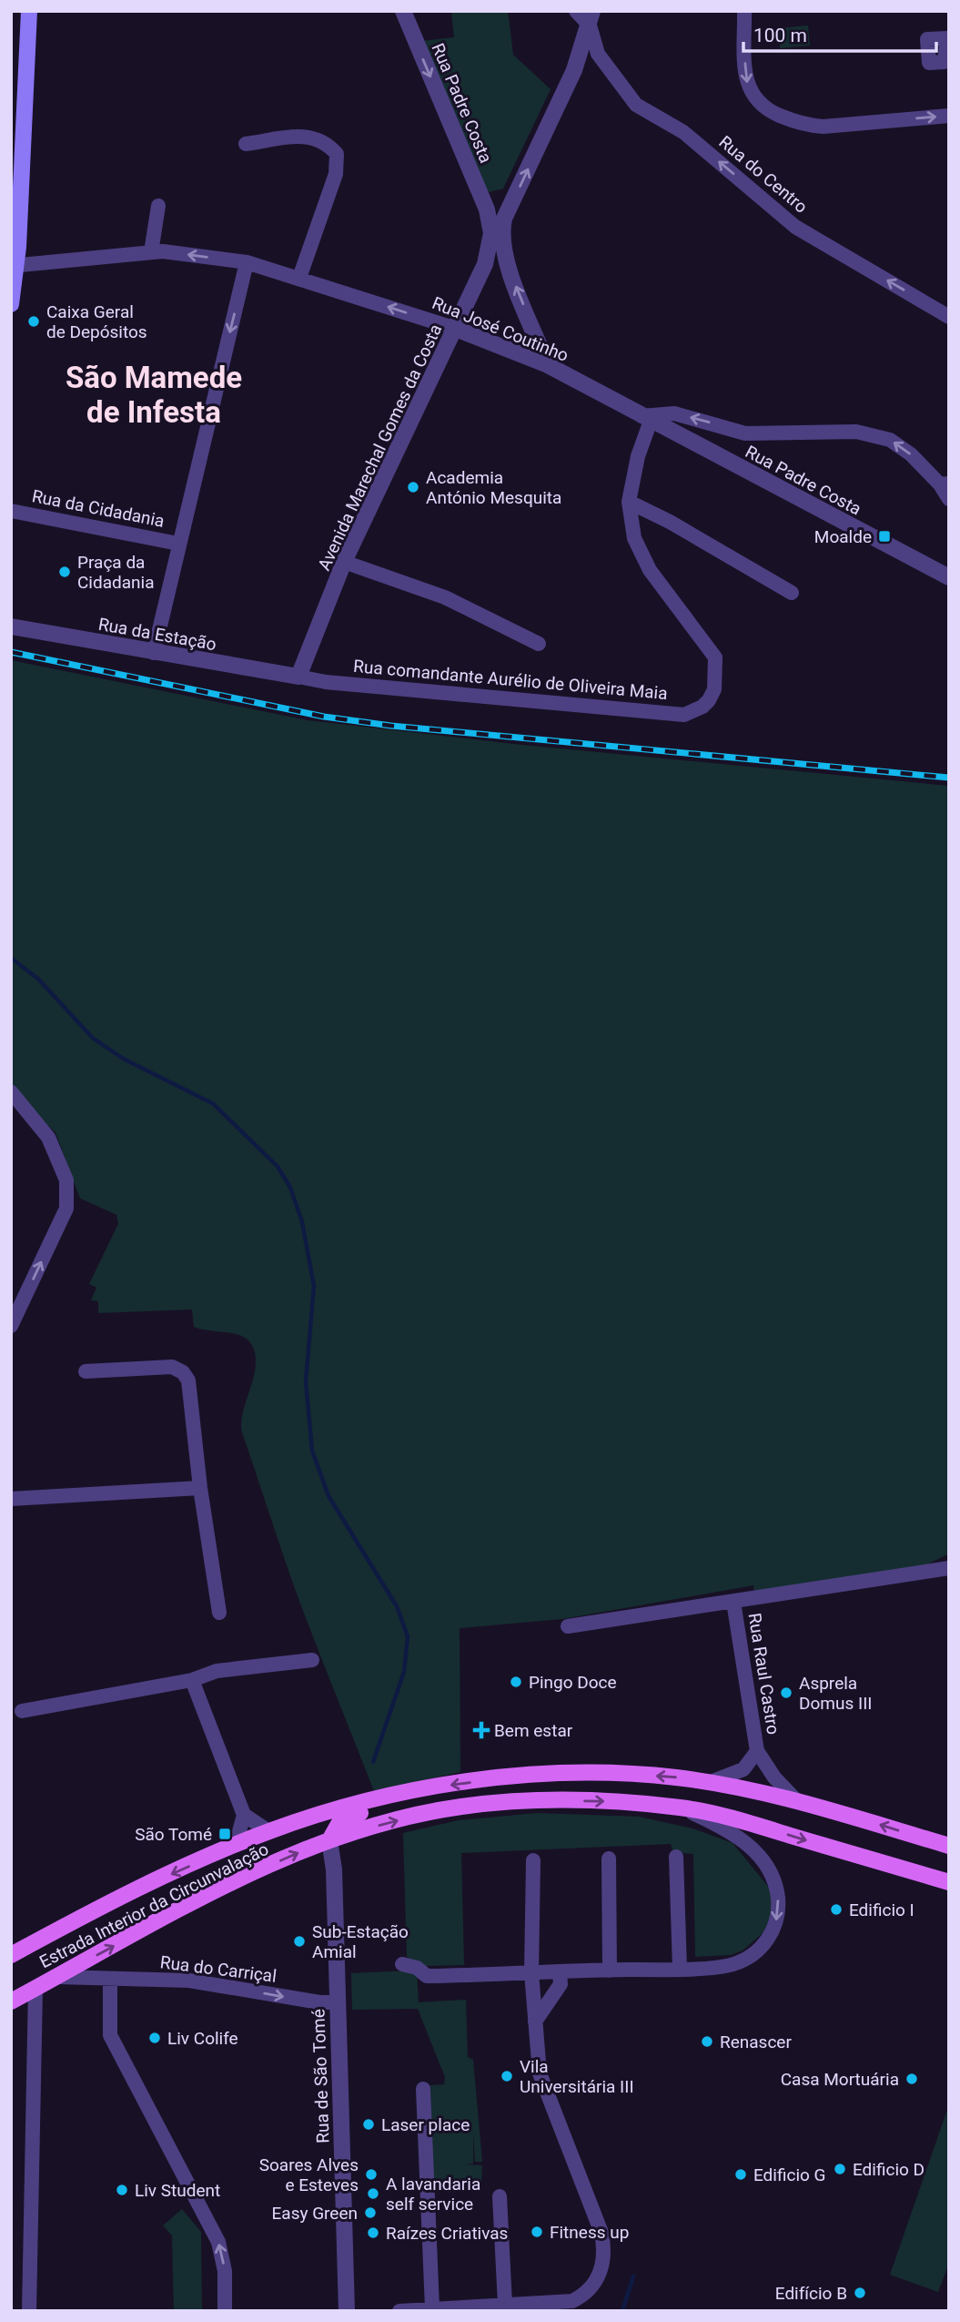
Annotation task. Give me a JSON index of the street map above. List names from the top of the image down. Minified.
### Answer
{"streets":{"main road":["Estrada Interior da Circunvalação"],"street":["Rua Padre Costa","Rua do Centro","Rua José Coutinho","Avenida Marechal Gomes da Costa","Rua da Cidadania","Rua da Estação","Rua comandante Aurélio de Oliveira Maia","Rua Raul Castro","Rua do Carriçal","Rua de São Tomé"]},"crossings":[["Rua Padre Costa","Rua José Coutinho"],["Rua Padre Costa","Avenida Marechal Gomes da Costa"],["Rua do Centro","Avenida Marechal Gomes da Costa"],["Rua José Coutinho","Avenida Marechal Gomes da Costa"],["Avenida Marechal Gomes da Costa","Rua da Estação"],["Avenida Marechal Gomes da Costa","Rua comandante Aurélio de Oliveira Maia"],["Rua da Estação","Rua comandante Aurélio de Oliveira Maia"],["Estrada Interior da Circunvalação","Rua do Carriçal"],["Estrada Interior da Circunvalação","Rua de São Tomé"],["Rua do Carriçal","Rua de São Tomé"]],"one_way":["Rua do Centro","Rua José Coutinho","Rua do Carriçal"],"districts":["São Mamede de Infesta"],"places":{"other":["Caixa Geral de Depósitos","Academia António Mesquita","Praça da Cidadania","Pingo Doce","Asprela Domus III","Edificio I","Sub-Estação Amial","Liv Colife","Renascer","Vila Universitária III","Casa Mortuária","Laser place","Edificio D","Soares Alves e Esteves","Edificio G","Liv Student","A lavandaria self service","Easy Green","Fitness up","Raízes Criativas","Edifício B"],"transit":["Moalde","São Tomé"],"health":["Bem estar"]},"scale_bar":"100 m"}
